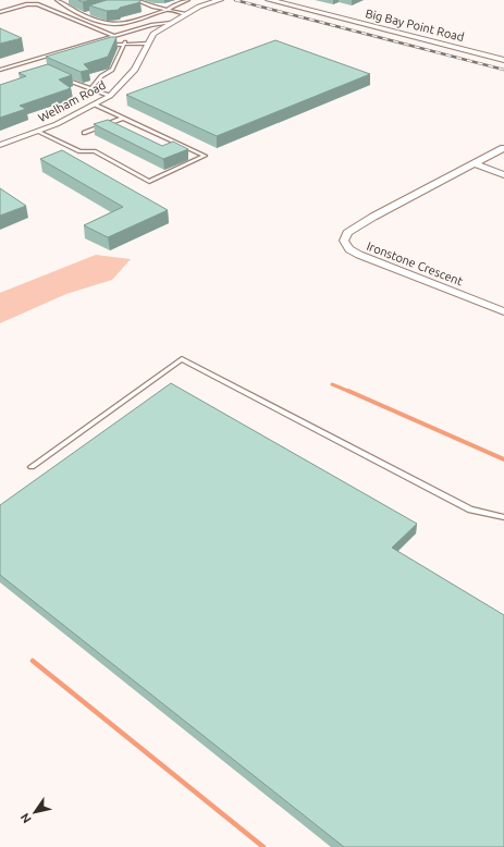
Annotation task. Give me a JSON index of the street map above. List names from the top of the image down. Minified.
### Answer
{"streets":{"street":["Big Bay Point Road","Welham Road","Ironstone Crescent"]},"north":"bottom left"}
